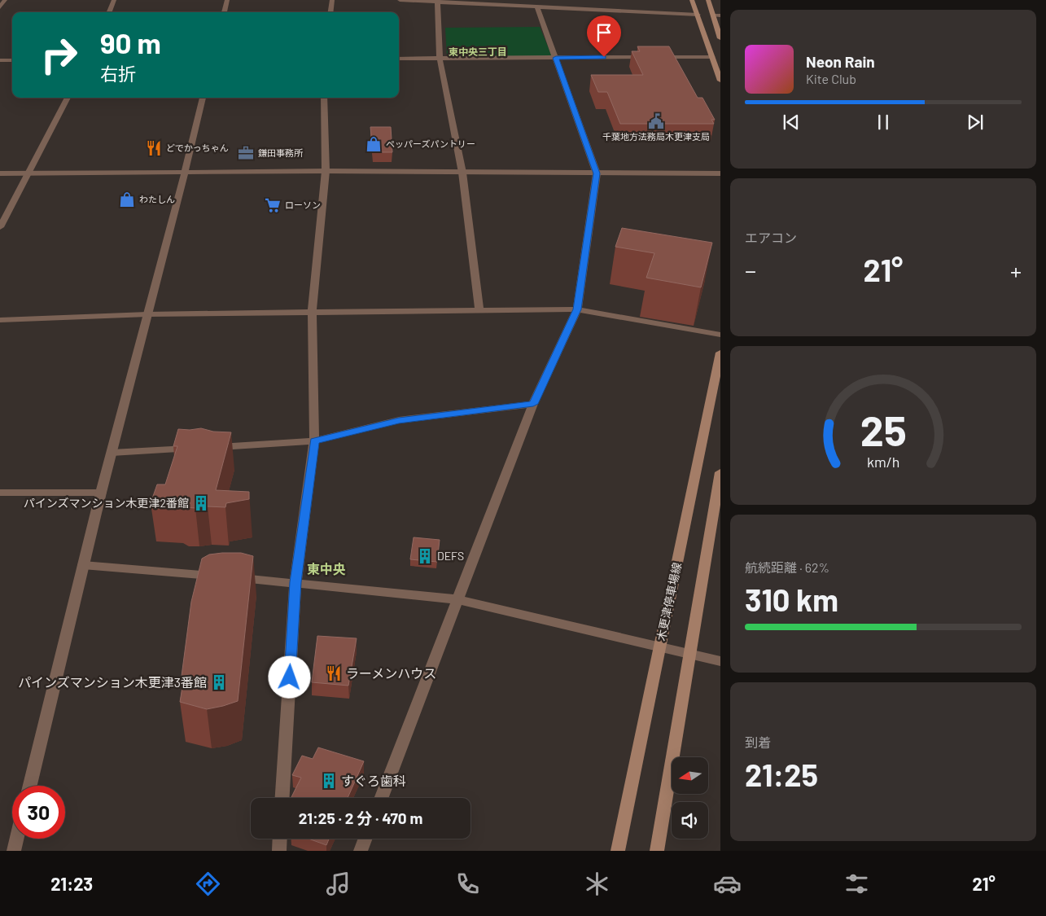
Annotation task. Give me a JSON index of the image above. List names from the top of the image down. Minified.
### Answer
{"streets":{"main road":["木更津停車場線"]},"districts":["東中央三丁目","東中央"],"places":{"public building":["千葉地方法務局木更津支局"],"shop":["ペッパーズパントリー","わたしん"],"restaurant":["どでかっちゃん","ラーメンハウス"],"office":["鎌田事務所"],"supermarket":["ローソン"],"building":["パインズマンション木更津2番館","DEFS","パインズマンション木更津3番館","すぐろ歯科"]},"north":"left","page":{"turn":["90 m","右折"],"song":["Neon Rain","Kite Club"],"tile":["エアコン",["航続距離 · 62%","310 km"],["到着","21:25"]],"heat":["−","21°","+"],"limit":"30","trip":"21:25 · 2 分 · 470 m","tabs":["21:23","21°"],"gauge":["25","km/h"]}}
